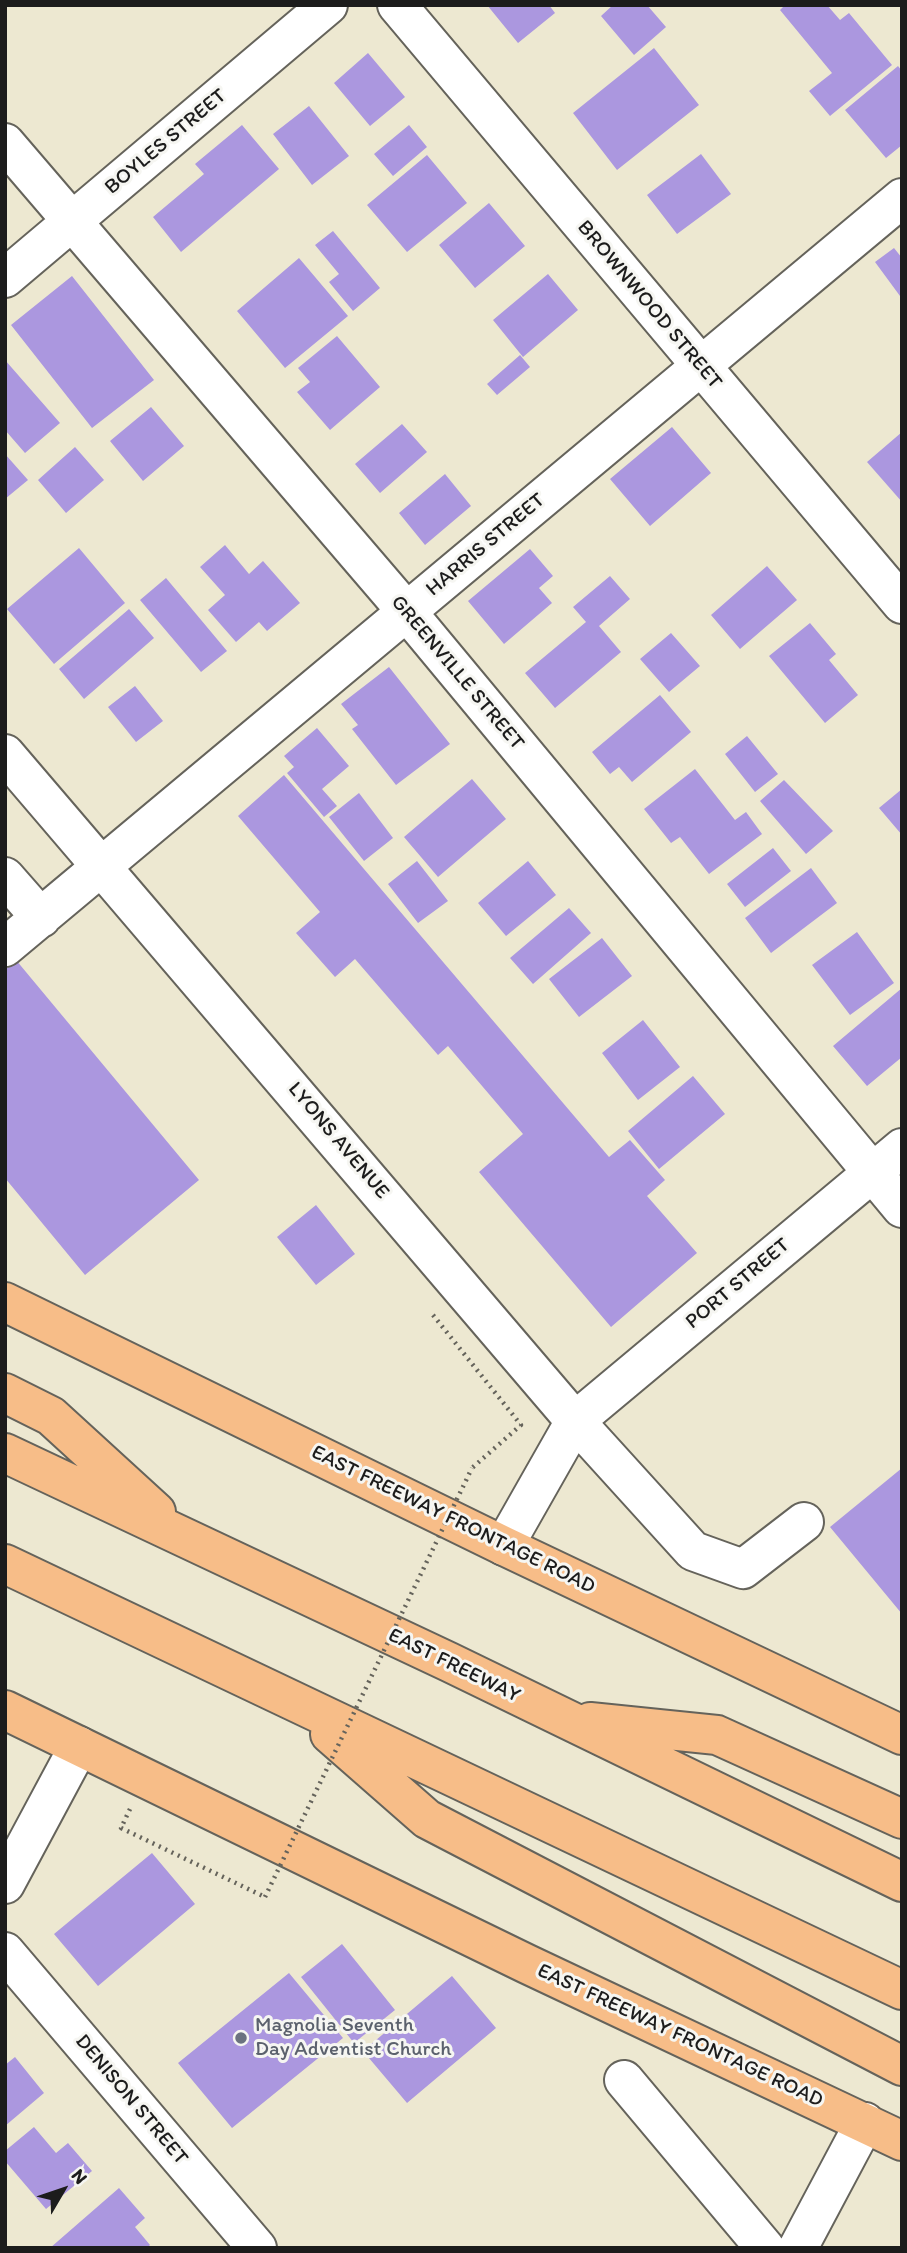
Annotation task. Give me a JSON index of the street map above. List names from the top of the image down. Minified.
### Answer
{"streets":{"main road":["EAST FREEWAY FRONTAGE ROAD","EAST FREEWAY"],"street":["BOYLES STREET","BROWNWOOD STREET","HARRIS STREET","GREENVILLE STREET","LYONS AVENUE","PORT STREET","DENISON STREET"]},"crossings":[["BOYLES STREET","GREENVILLE STREET"],["BROWNWOOD STREET","HARRIS STREET"],["HARRIS STREET","GREENVILLE STREET"],["HARRIS STREET","LYONS AVENUE"],["GREENVILLE STREET","PORT STREET"],["LYONS AVENUE","PORT STREET"]],"places":["Magnolia Seventh Day Adventist Church"],"north":"top right"}
